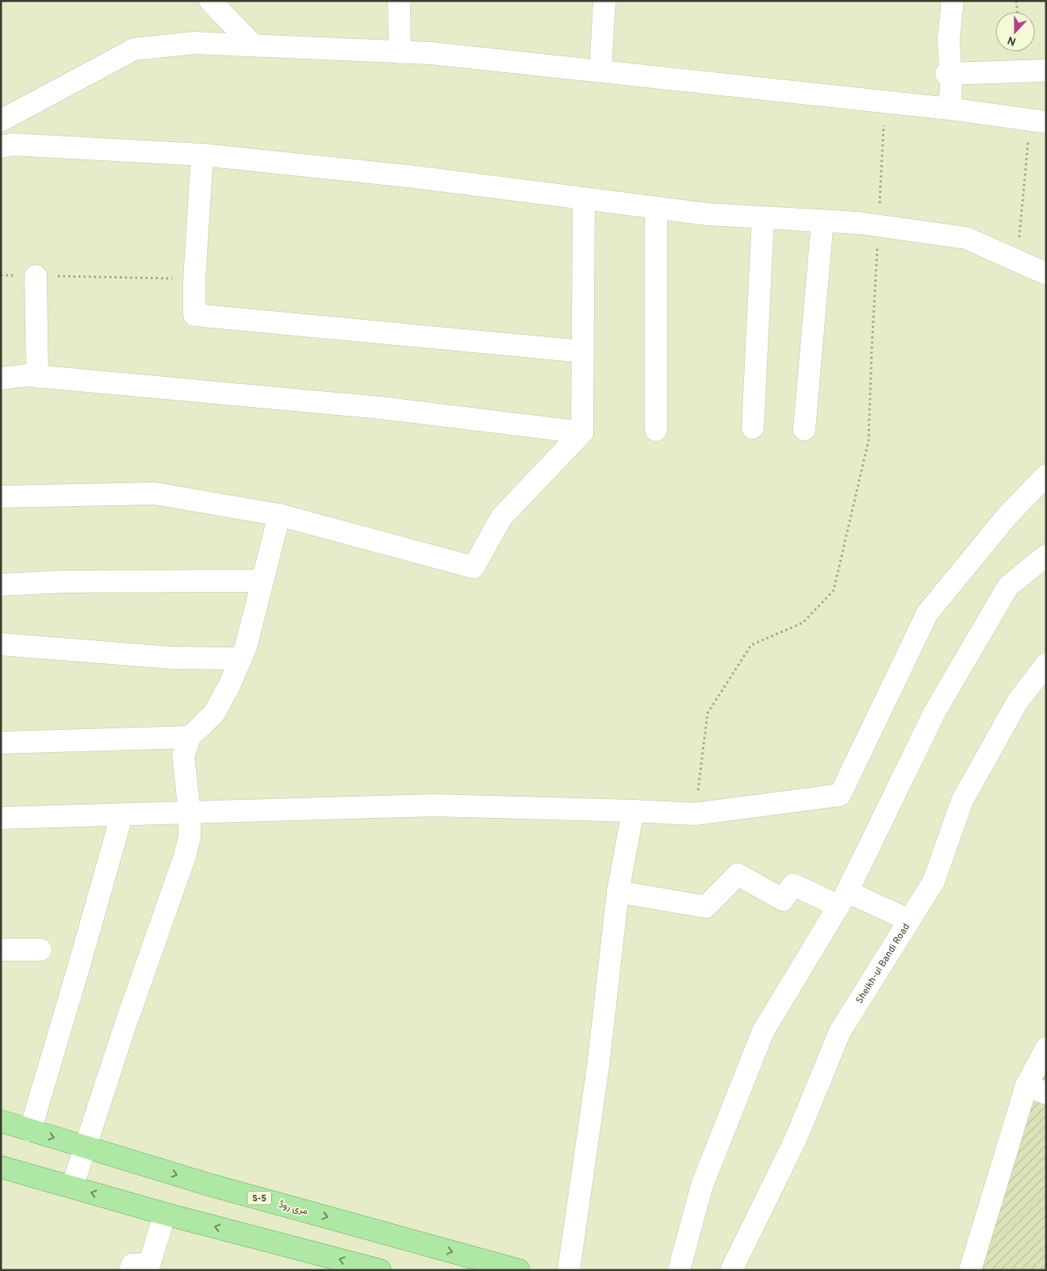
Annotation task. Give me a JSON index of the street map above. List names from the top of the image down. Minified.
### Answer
{"streets":{"main road":["S-5","مری روڈ"],"street":["Sheikh-ul Bandi Road"]},"north":"bottom"}
